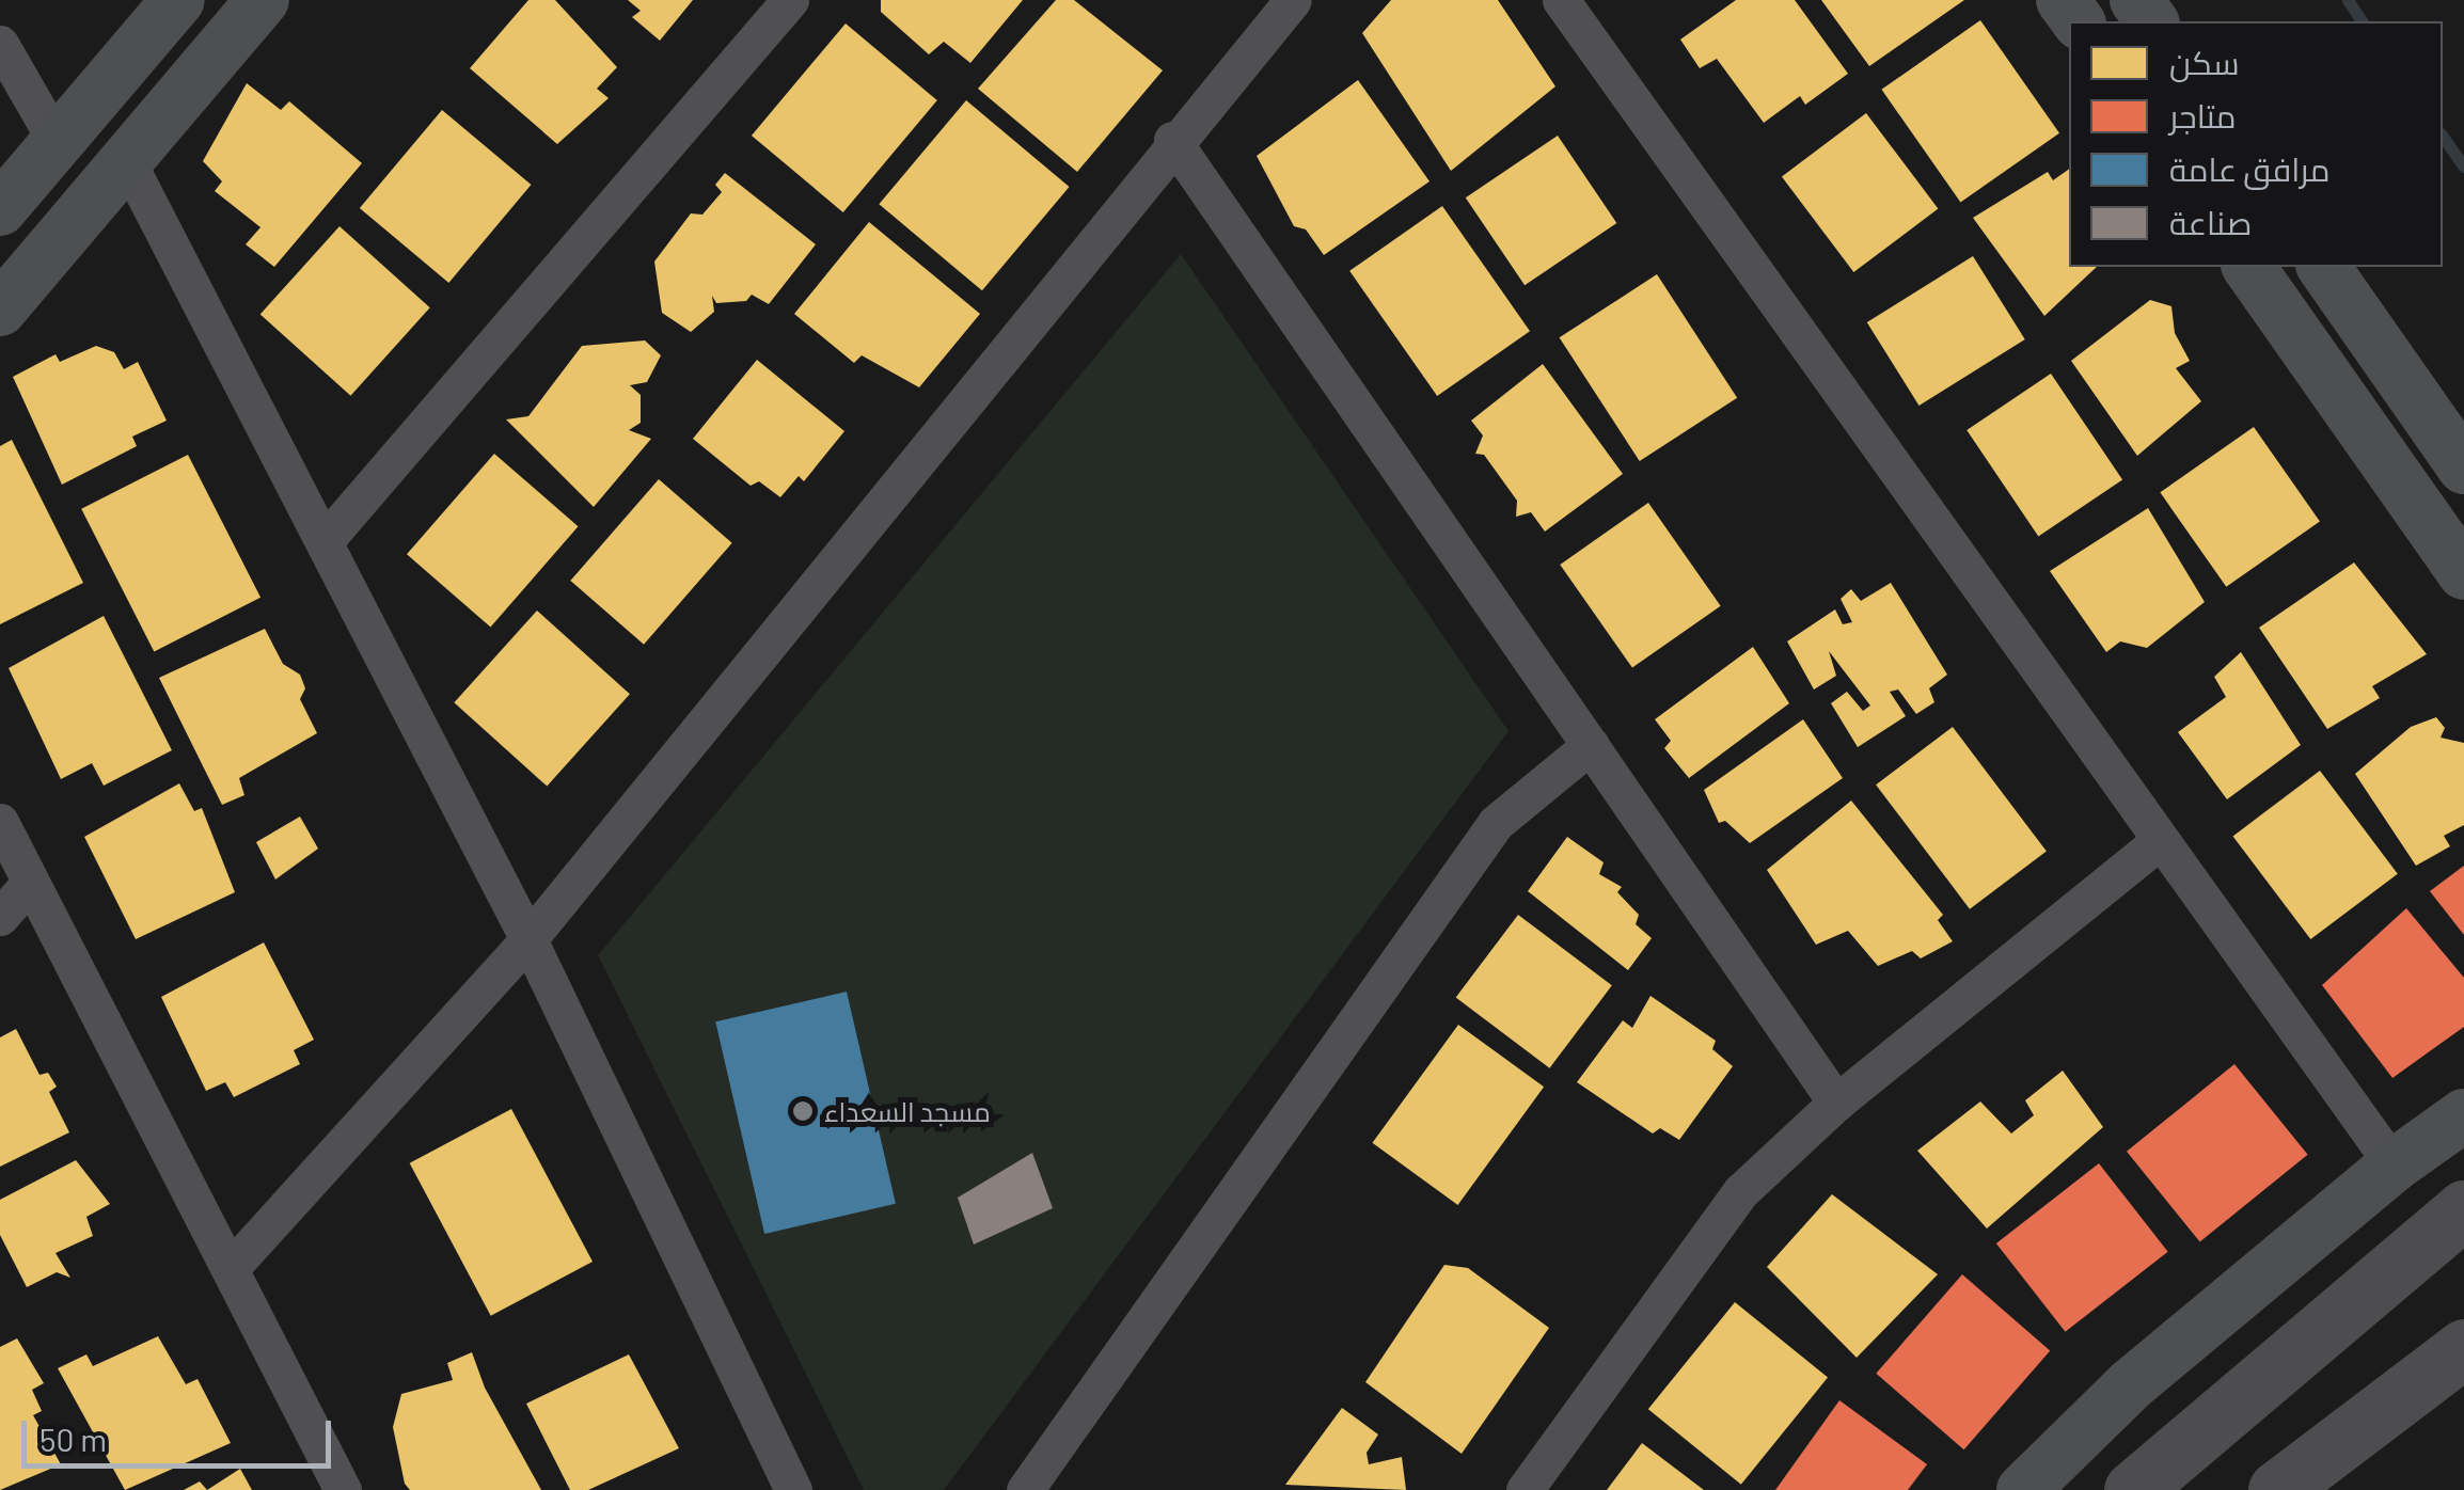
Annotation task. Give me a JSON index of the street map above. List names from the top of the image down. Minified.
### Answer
{"places":["مسجد السعداء"],"legend":["سكن","متاجر","مرافق عامة","صناعة"],"scale_bar":"50 m"}
